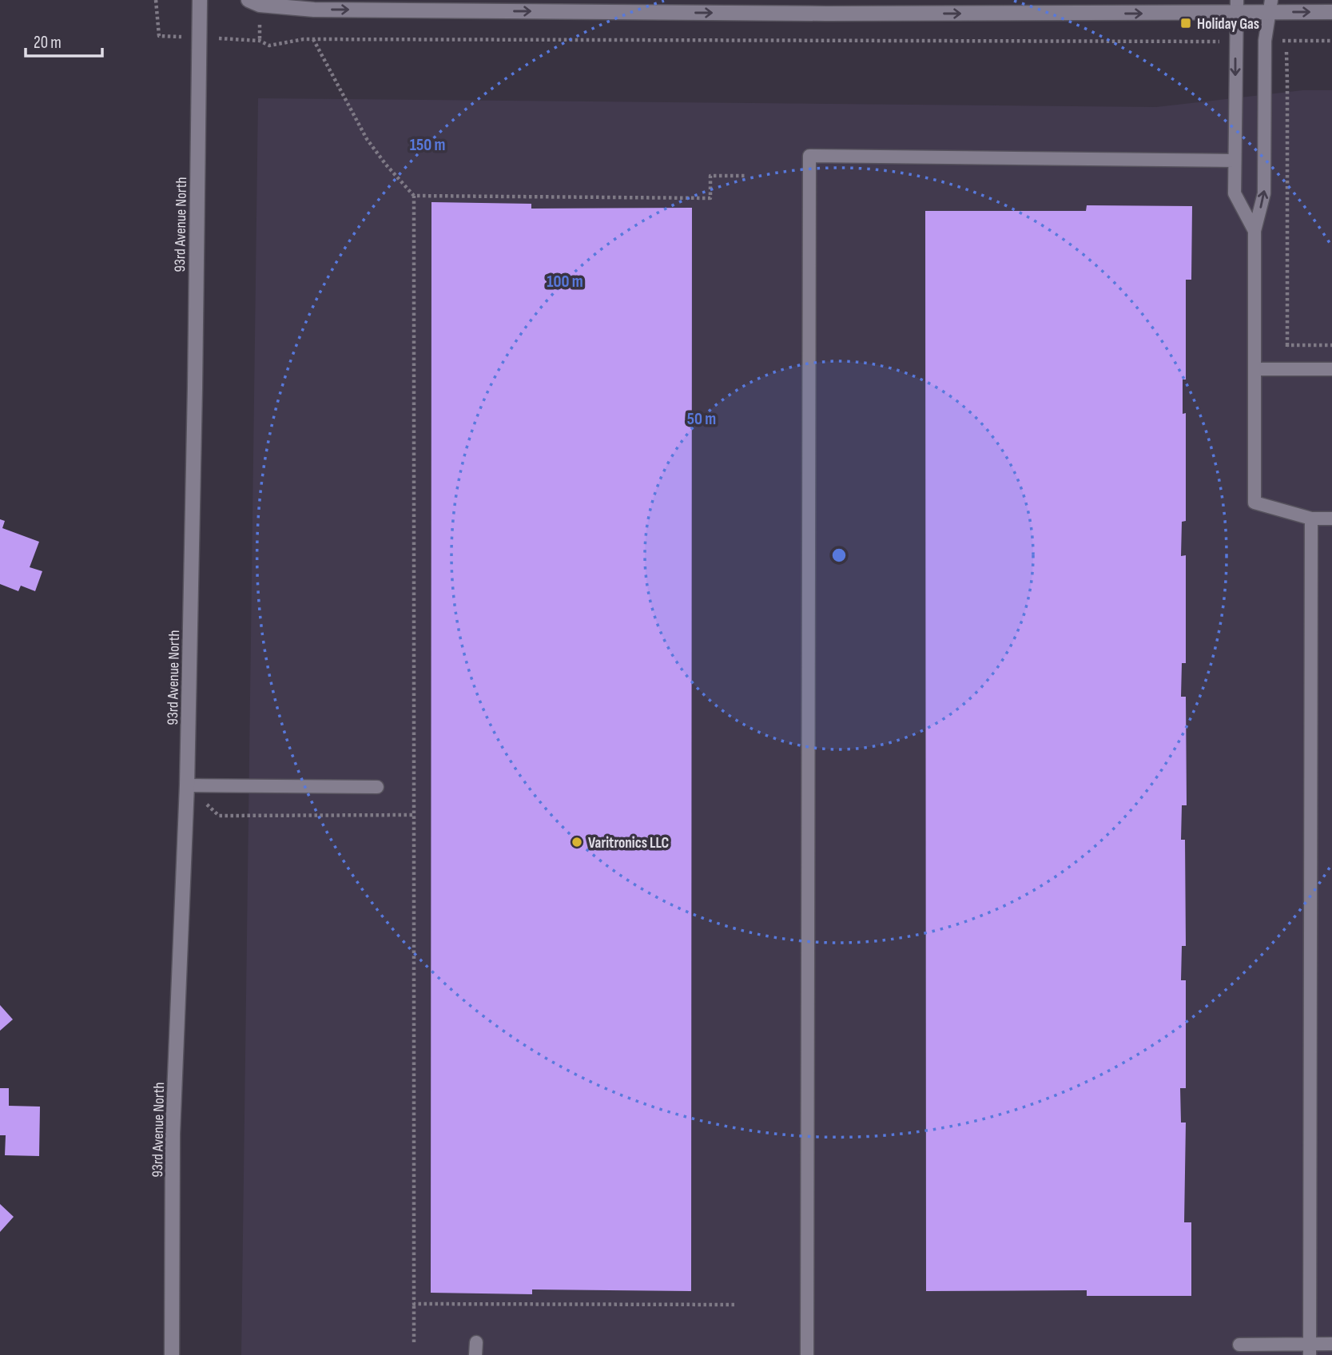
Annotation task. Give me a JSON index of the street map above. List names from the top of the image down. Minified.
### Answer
{"streets":{"street":["93rd Avenue North"]},"places":{"transit":["Holiday Gas"],"other":["Varitronics LLC"]},"scale_bar":"20 m","rings":["150 m","100 m","50 m"]}
